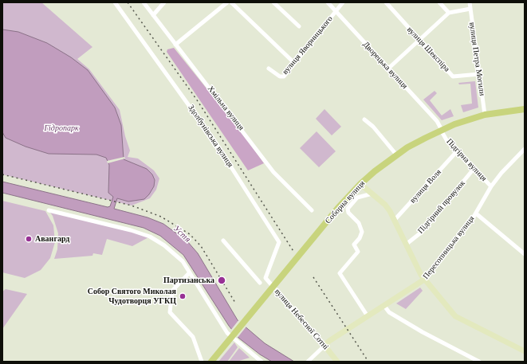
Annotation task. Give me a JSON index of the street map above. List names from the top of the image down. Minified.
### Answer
{"streets":{"main road":["Соборна вулиця"],"street":["вулиця Яворницького","вулиця Шекспіра","вулиця Петра Могили","Дворецька вулиця","Хмільна вулиця","Здолбунівська вулиця","Підгірна вулиця","вулиця Воля","Підгірний провулок","Пересопницька вулиця","вулиця Небесної Сотні"]},"crossings":[["вулиця Яворницького","Дворецька вулиця"],["вулиця Шекспіра","вулиця Петра Могили"],["вулиця Петра Могили","Соборна вулиця"],["Дворецька вулиця","Підгірна вулиця"],["Дворецька вулиця","Соборна вулиця"],["Здолбунівська вулиця","вулиця Небесної Сотні"],["Підгірна вулиця","вулиця Воля"],["Підгірна вулиця","Соборна вулиця"],["Підгірна вулиця","Підгірний провулок"],["Підгірна вулиця","Пересопницька вулиця"],["Пересопницька вулиця","вулиця Небесної Сотні"]],"water":["Устя"],"parks":["Гідропарк"],"places":["Авангард","Партизанська","Собор Святого Миколая Чудотворця УГКЦ"]}
